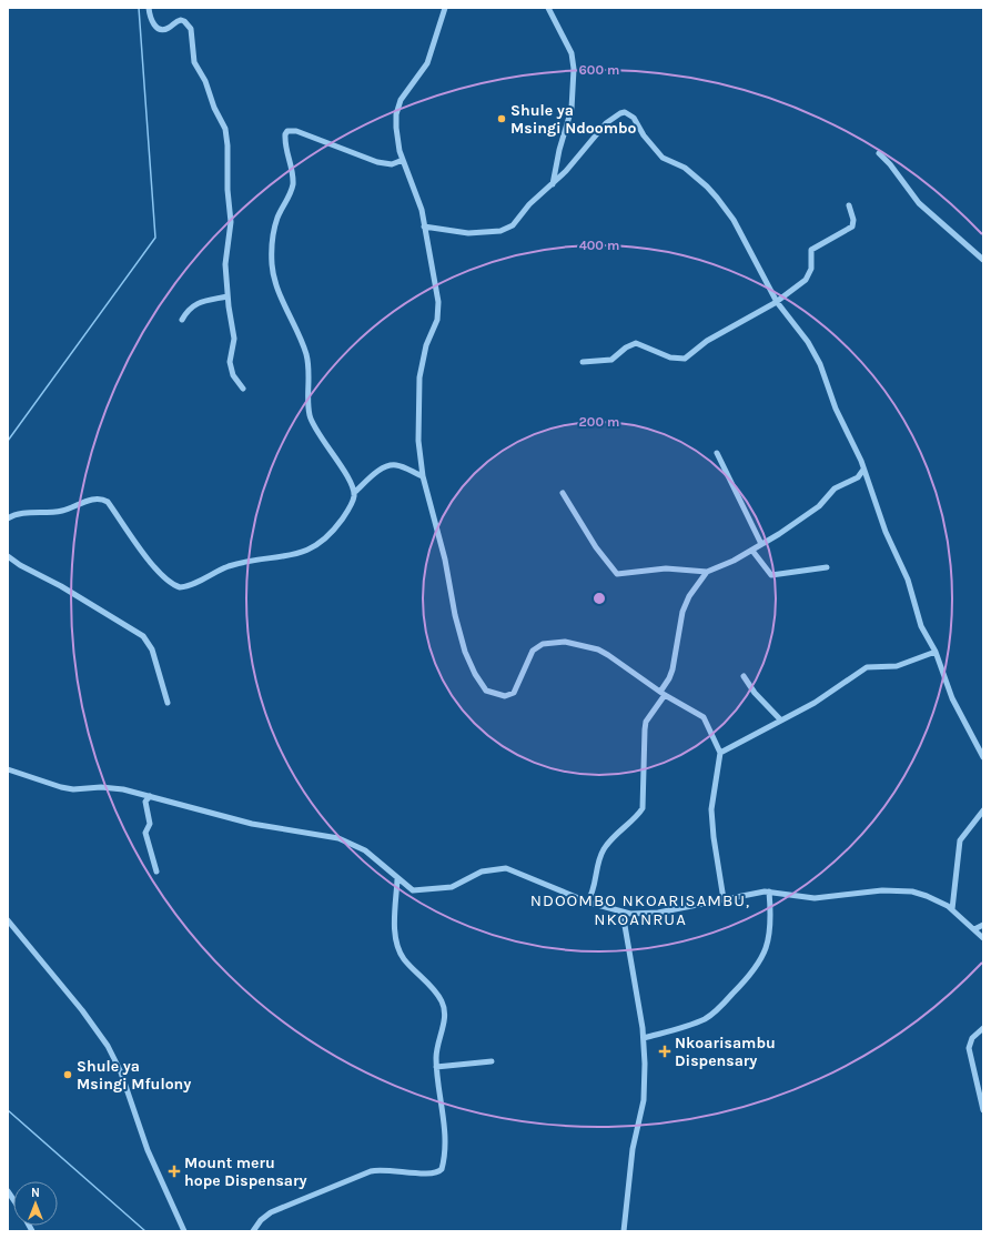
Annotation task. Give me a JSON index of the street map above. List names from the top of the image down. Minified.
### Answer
{"districts":["NDOOMBO NKOARISAMBU, NKOANRUA"],"places":{"other":["Shule ya Msingi Ndoombo","Shule ya Msingi Mfulony"],"health":["Nkoarisambu Dispensary","Mount meru hope Dispensary"]},"north":"top","rings":["600 m","400 m","200 m"]}
